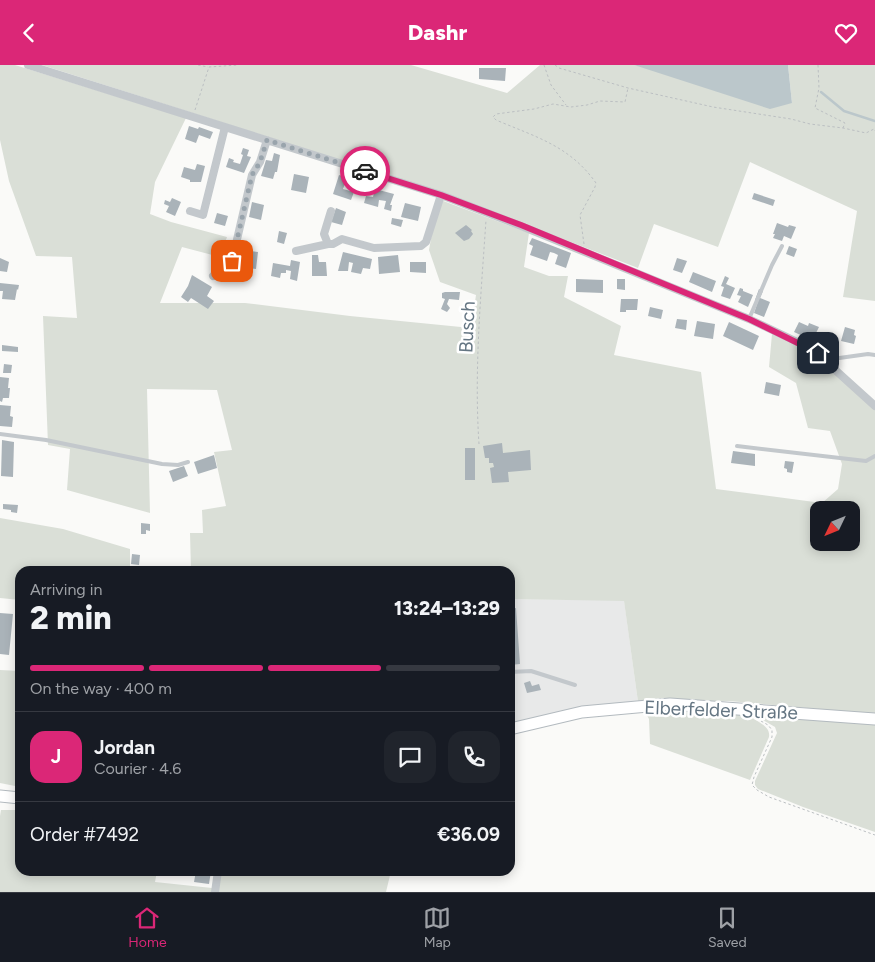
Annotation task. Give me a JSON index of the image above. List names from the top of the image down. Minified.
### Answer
{"streets":{"main road":["Elberfelder Straße"],"path":["Busch"]},"north":"bottom left","page":{"header":"Dashr","heading":["2 min","Arriving in","13:24–13:29"],"panel":["Jordan","Courier · 4.6","Order #7492","€36.09"],"bar":"On the way · 400 m","round":"J","tabs":["Home","Map","Saved"]}}
